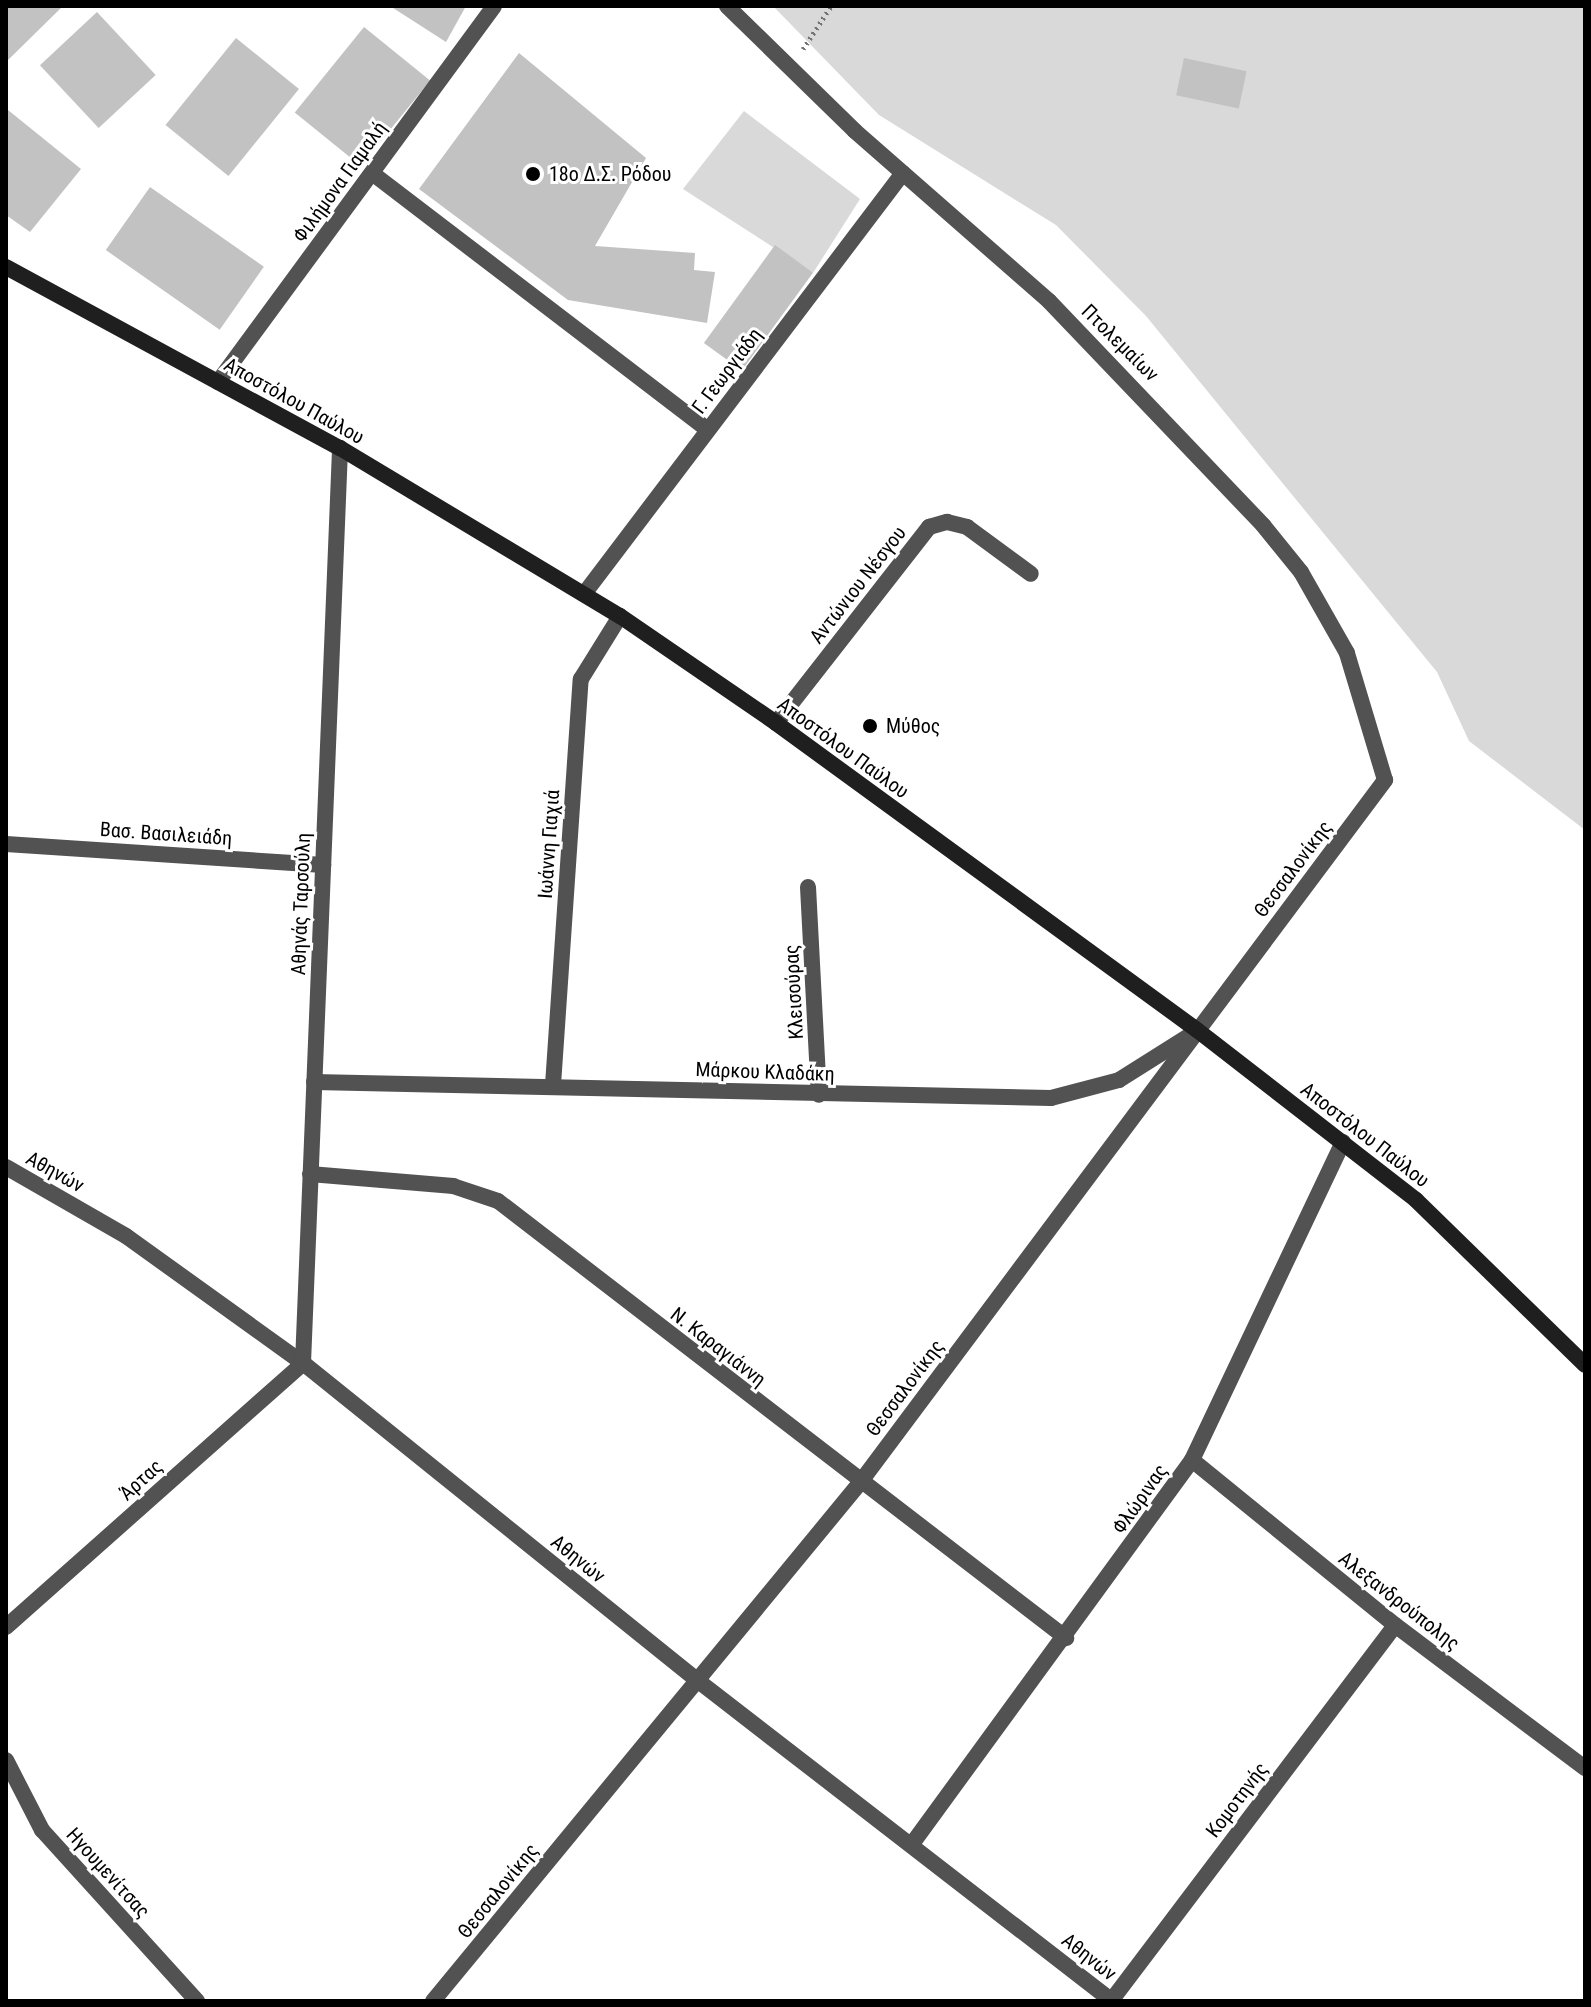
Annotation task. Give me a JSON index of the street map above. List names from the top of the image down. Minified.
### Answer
{"streets":{"street":["Φιλήμονα Γιαμαλή","Πτολεμαίων","Γ. Γεωργιάδη","Αποστόλου Παύλου","Αντώνιου Νέσγου","Βασ. Βασιλειάδη","Ιωάννη Γιαχιά","Θεσσαλονίκης","Αθηνάς Ταρσούλη","Κλεισούρας","Μάρκου Κλαδάκη","Αθηνών","Ν. Καραγιάννη","Άρτας","Φλώρινας","Αλεξανδρούπολης","Κομοτηνής","Ηγουμενίτσας"]},"crossings":[["Φιλήμονα Γιαμαλή","Αποστόλου Παύλου"],["Πτολεμαίων","Γ. Γεωργιάδη"],["Πτολεμαίων","Θεσσαλονίκης"],["Γ. Γεωργιάδη","Αποστόλου Παύλου"],["Αποστόλου Παύλου","Αντώνιου Νέσγου"],["Αποστόλου Παύλου","Ιωάννη Γιαχιά"],["Αποστόλου Παύλου","Θεσσαλονίκης"],["Αποστόλου Παύλου","Αθηνάς Ταρσούλη"],["Αποστόλου Παύλου","Μάρκου Κλαδάκη"],["Αποστόλου Παύλου","Φλώρινας"],["Βασ. Βασιλειάδη","Αθηνάς Ταρσούλη"],["Ιωάννη Γιαχιά","Μάρκου Κλαδάκη"],["Θεσσαλονίκης","Μάρκου Κλαδάκη"],["Θεσσαλονίκης","Αθηνών"],["Θεσσαλονίκης","Ν. Καραγιάννη"],["Αθηνάς Ταρσούλη","Μάρκου Κλαδάκη"],["Αθηνάς Ταρσούλη","Αθηνών"],["Αθηνάς Ταρσούλη","Ν. Καραγιάννη"],["Αθηνάς Ταρσούλη","Άρτας"],["Κλεισούρας","Μάρκου Κλαδάκη"],["Αθηνών","Άρτας"],["Αθηνών","Φλώρινας"],["Αθηνών","Κομοτηνής"],["Ν. Καραγιάννη","Φλώρινας"],["Φλώρινας","Αλεξανδρούπολης"],["Αλεξανδρούπολης","Κομοτηνής"]],"places":["18ο Δ.Σ. Ρόδου","Μύθος"]}
